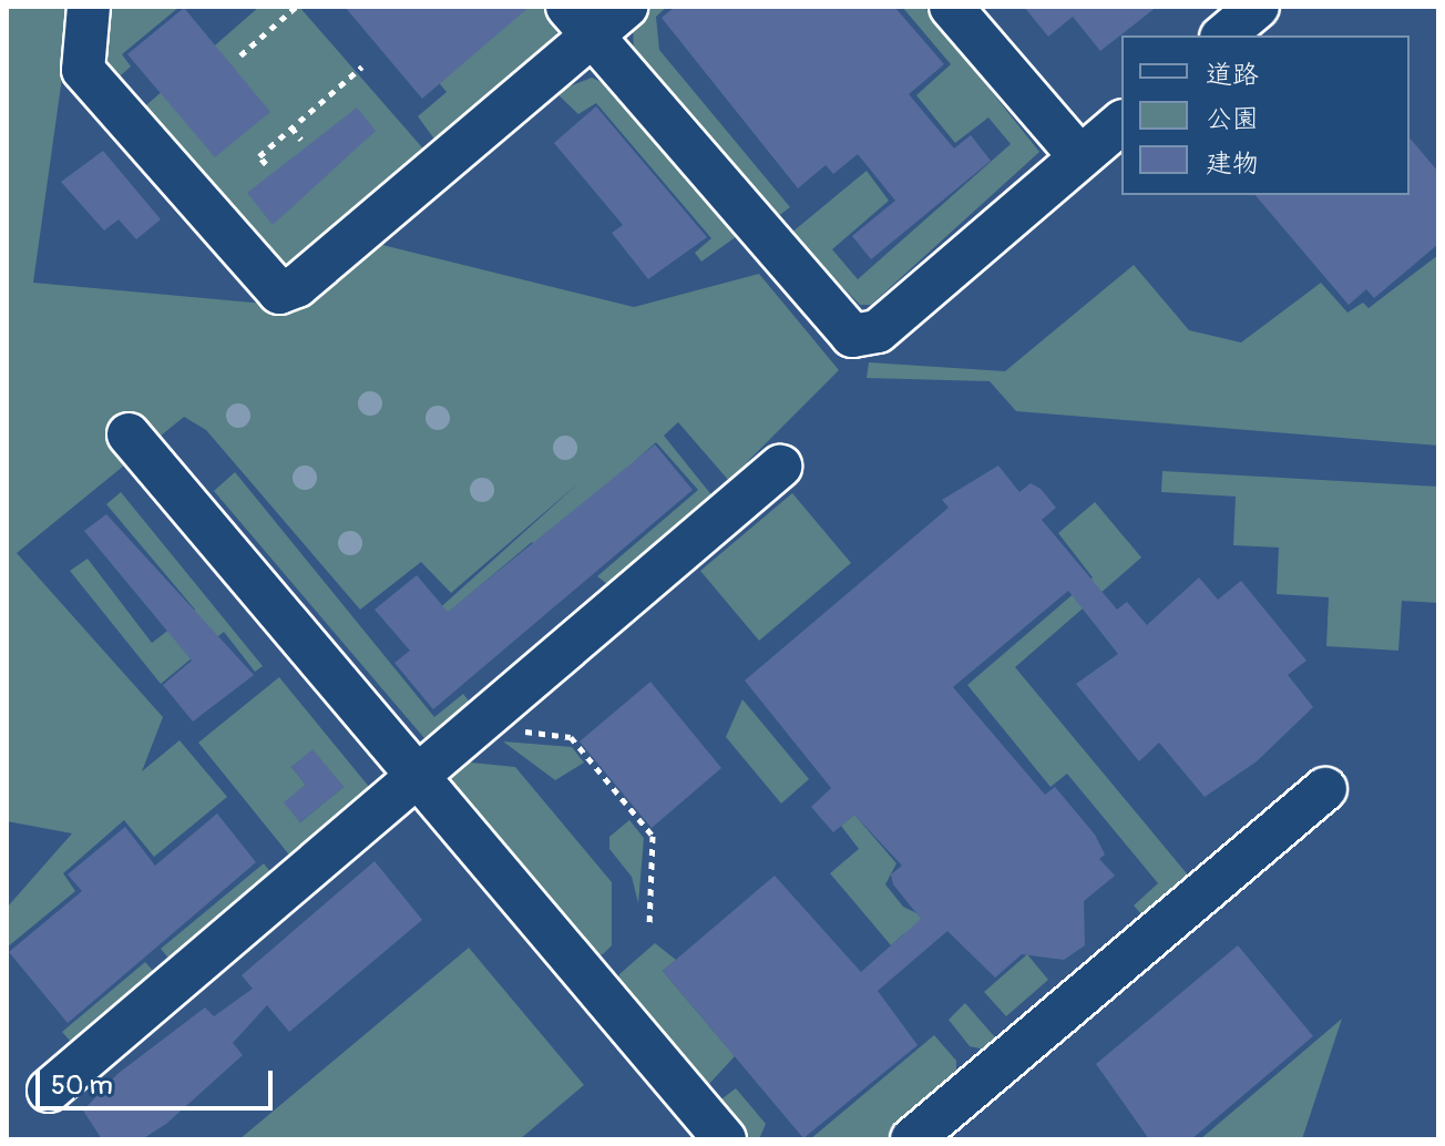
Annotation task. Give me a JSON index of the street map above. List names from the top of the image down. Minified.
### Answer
{"legend":["道路","公園","建物"],"scale_bar":"50 m"}
